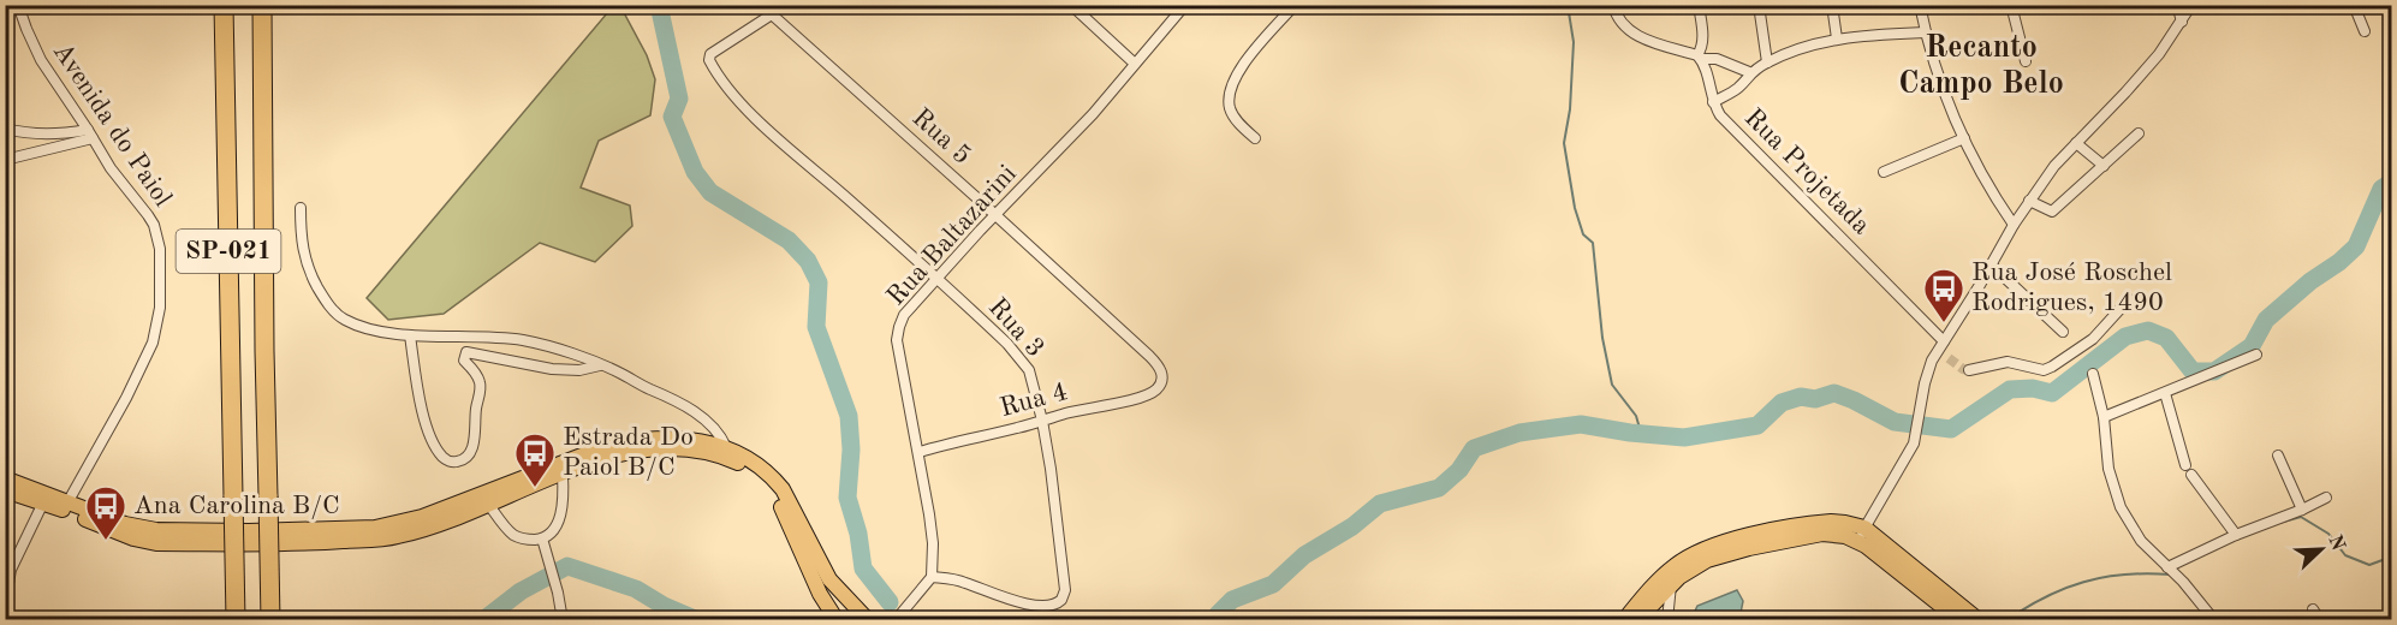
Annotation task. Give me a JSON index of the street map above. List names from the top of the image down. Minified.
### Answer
{"streets":{"highway":["SP-021"],"street":["Avenida do Paiol","Rua 5","Rua Projetada","Rua Baltazarini","Rua 3","Rua 4"]},"crossings":[["Rua 5","Rua Baltazarini"],["Rua 5","Rua 3"],["Rua 5","Rua 4"],["Rua Baltazarini","Rua 3"],["Rua Baltazarini","Rua 4"],["Rua 3","Rua 4"]],"districts":["Recanto Campo Belo"],"places":{"bus stop":["Rua José Roschel Rodrigues, 1490","Estrada Do Paiol B/C","Ana Carolina B/C"]},"north":"top right"}
